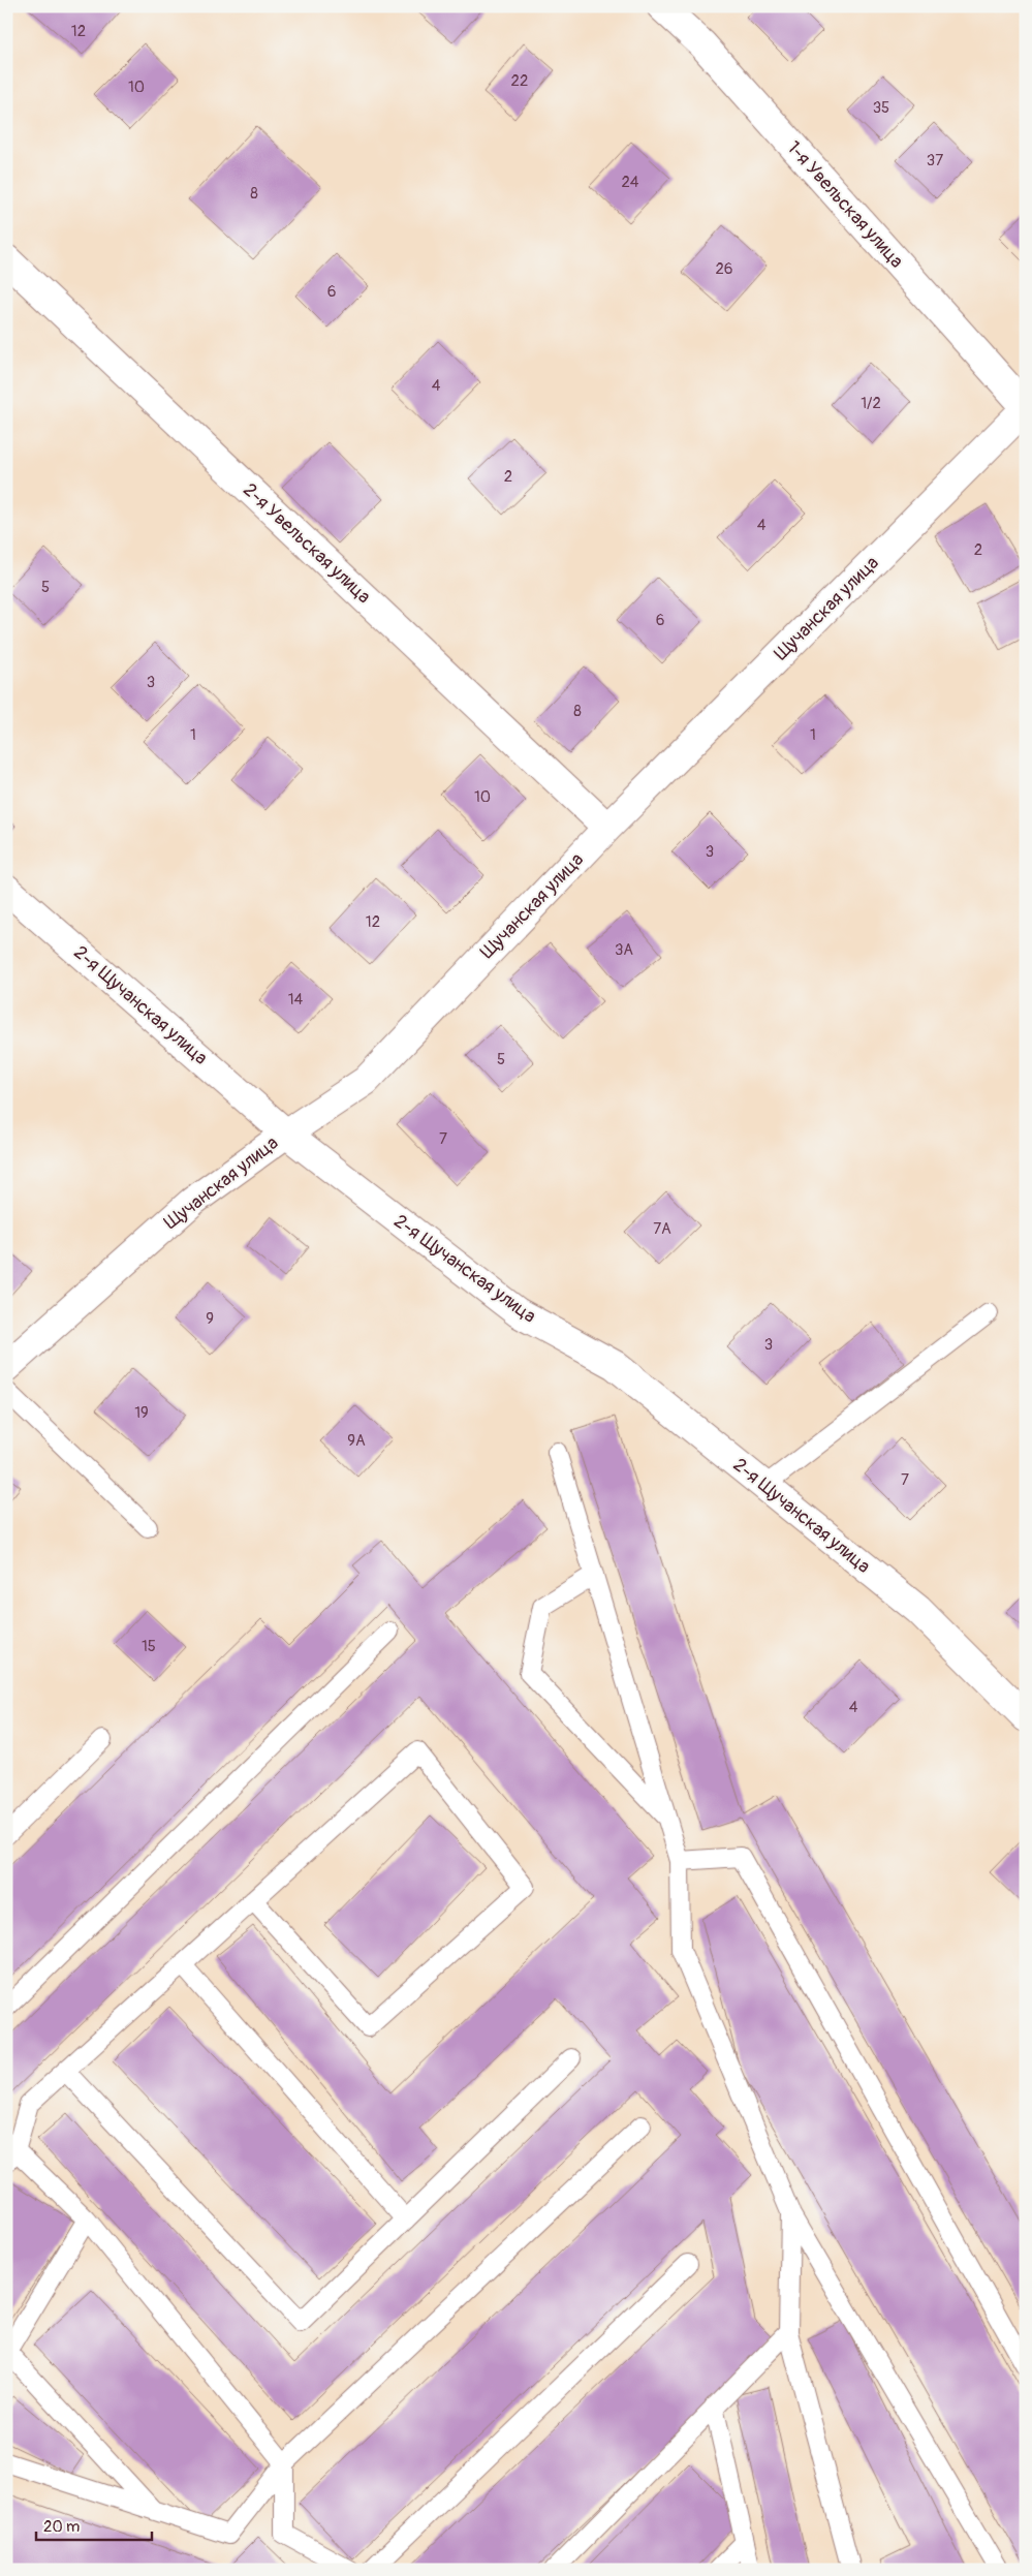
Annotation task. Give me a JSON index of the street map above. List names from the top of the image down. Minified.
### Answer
{"streets":{"street":["1-я Увельская улица","2-я Увельская улица","Щучанская улица","2-я Щучанская улица"]},"crossings":[["1-я Увельская улица","Щучанская улица"],["2-я Увельская улица","Щучанская улица"],["Щучанская улица","2-я Щучанская улица"]],"house_numbers":["12","22","10","35","37","24","8","26","6","4","1/2","2","4","2","5","6","3","8","1","1","10","3","12","3А","14","5","7","7А","9","3","19","9А","7","15","4"],"scale_bar":"20 m"}
